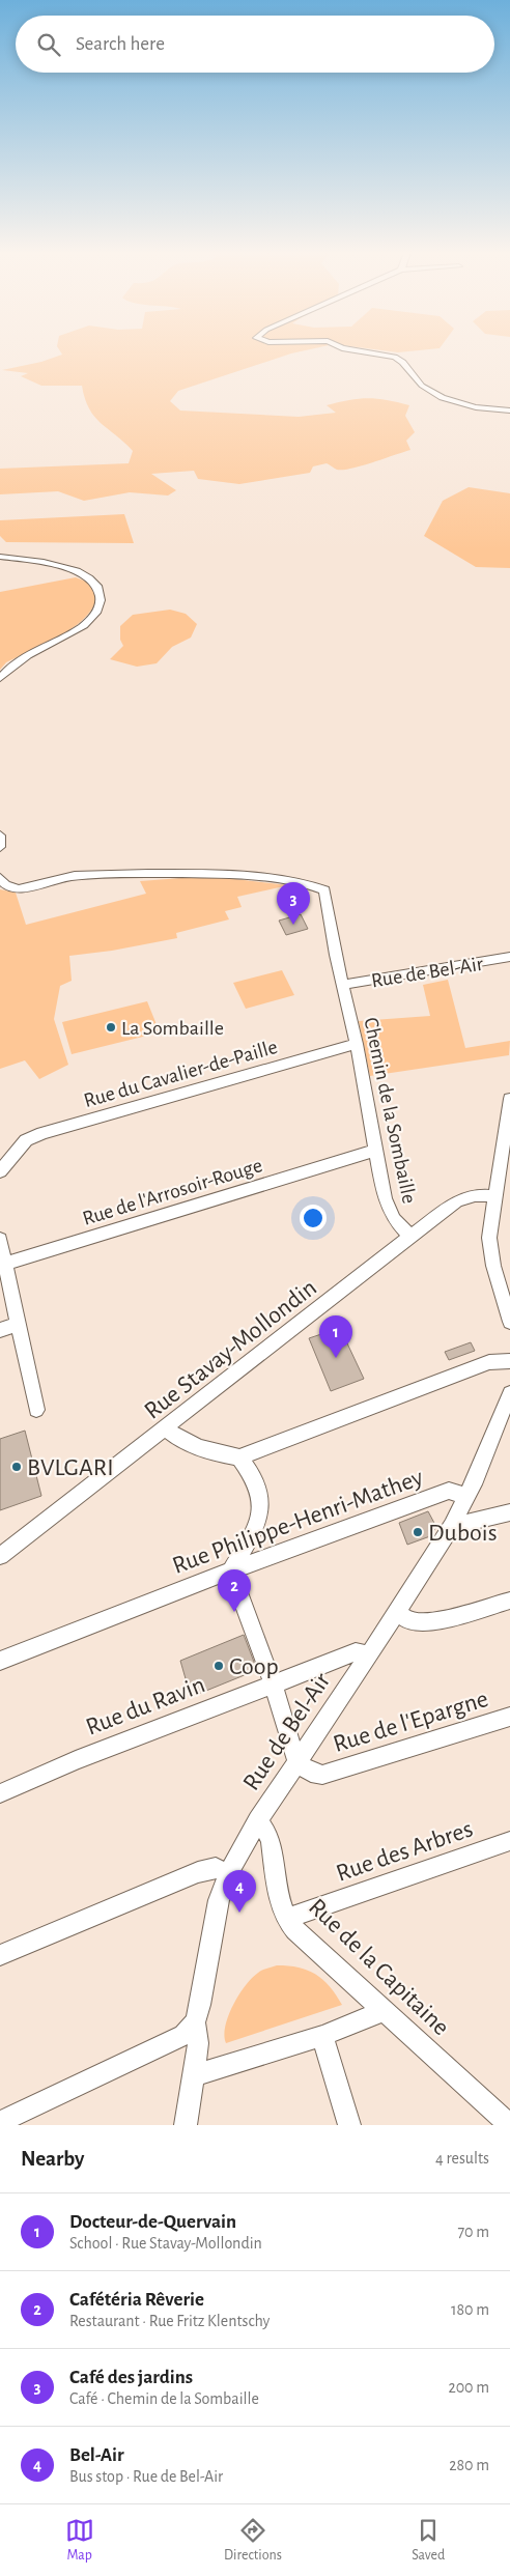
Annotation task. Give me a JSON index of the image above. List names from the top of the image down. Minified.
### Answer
{"streets":{"street":["Rue de Bel-Air","Rue du Cavalier-de-Paille","Chemin de la Sombaille","Rue de l'Arrosoir-Rouge","Rue Stavay-Mollondin","Rue Philippe-Henri-Mathey","Rue du Ravin","Rue de l'Epargne","Rue des Arbres","Rue de la Capitaine"]},"crossings":[["Rue de Bel-Air","Chemin de la Sombaille"],["Rue de Bel-Air","Rue Philippe-Henri-Mathey"],["Rue de Bel-Air","Rue du Ravin"],["Rue de Bel-Air","Rue de l'Epargne"],["Rue de Bel-Air","Rue de la Capitaine"],["Rue du Cavalier-de-Paille","Chemin de la Sombaille"],["Chemin de la Sombaille","Rue de l'Arrosoir-Rouge"],["Chemin de la Sombaille","Rue Stavay-Mollondin"],["Rue des Arbres","Rue de la Capitaine"]],"places":["La Sombaille","BVLGARI","Dubois","Coop"],"page":{"search":"Search here","pins":["3","1","2","4"],"heading":["Nearby","4 results"],"list":[{"mark":"1","name":"Docteur-de-Quervain","note":"School · Rue Stavay-Mollondin","value":"70 m"},{"mark":"2","name":"Cafétéria Rêverie","note":"Restaurant · Rue Fritz Klentschy","value":"180 m"},{"mark":"3","name":"Café des jardins","note":"Café · Chemin de la Sombaille","value":"200 m"},{"mark":"4","name":"Bel-Air","note":"Bus stop · Rue de Bel-Air","value":"280 m"}],"nav":["Map","Directions","Saved"]}}
